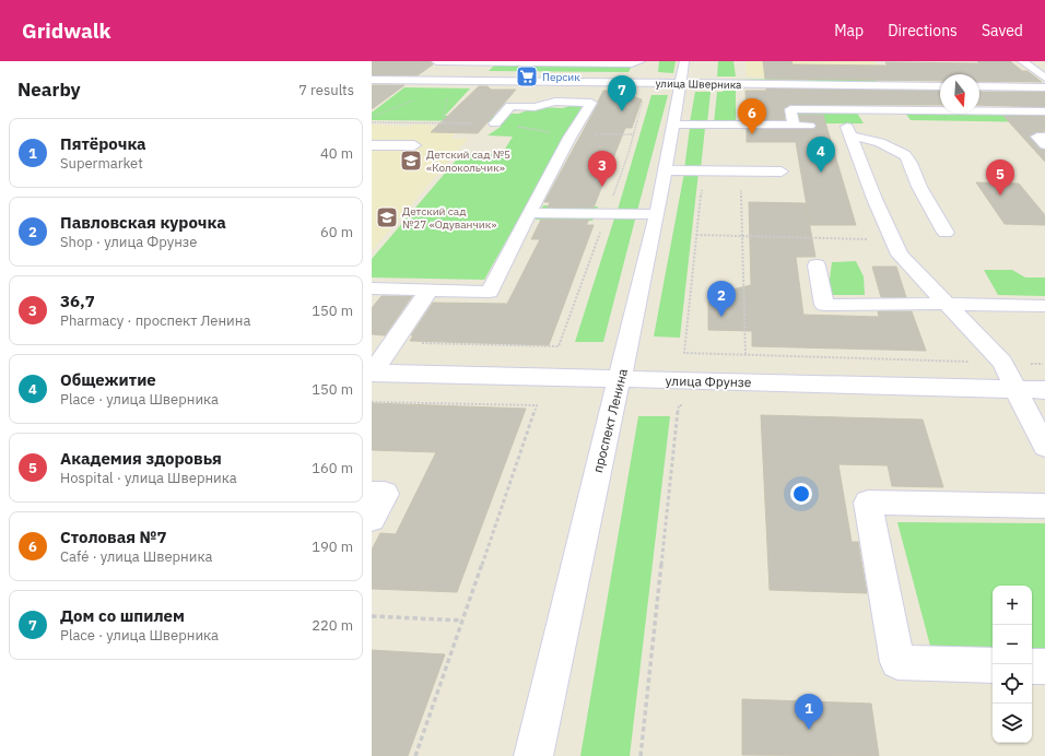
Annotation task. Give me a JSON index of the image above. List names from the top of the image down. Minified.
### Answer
{"streets":{"street":["улица Шверника","улица Фрунзе","проспект Ленина"]},"crossings":[["улица Шверника","проспект Ленина"],["улица Фрунзе","проспект Ленина"]],"places":{"supermarket":["Персик"],"school or university":["Детский сад №5 «Колокольчик»","Детский сад №27 «Одуванчик»"]},"north":"bottom","page":{"header":"Gridwalk","nav":["Map","Directions","Saved"],"heading":["Nearby","7 results"],"pins":["7","6","4","3","5","2","1"],"list":[{"mark":"1","name":"Пятёрочка","note":"Supermarket","value":"40 m"},{"mark":"2","name":"Павловская курочка","note":"Shop · улица Фрунзе","value":"60 m"},{"mark":"3","name":"36,7","note":"Pharmacy · проспект Ленина","value":"150 m"},{"mark":"4","name":"Общежитие","note":"Place · улица Шверника","value":"150 m"},{"mark":"5","name":"Академия здоровья","note":"Hospital · улица Шверника","value":"160 m"},{"mark":"6","name":"Столовая №7","note":"Café · улица Шверника","value":"190 m"},{"mark":"7","name":"Дом со шпилем","note":"Place · улица Шверника","value":"220 m"}],"map_buttons":["+","−"]}}
